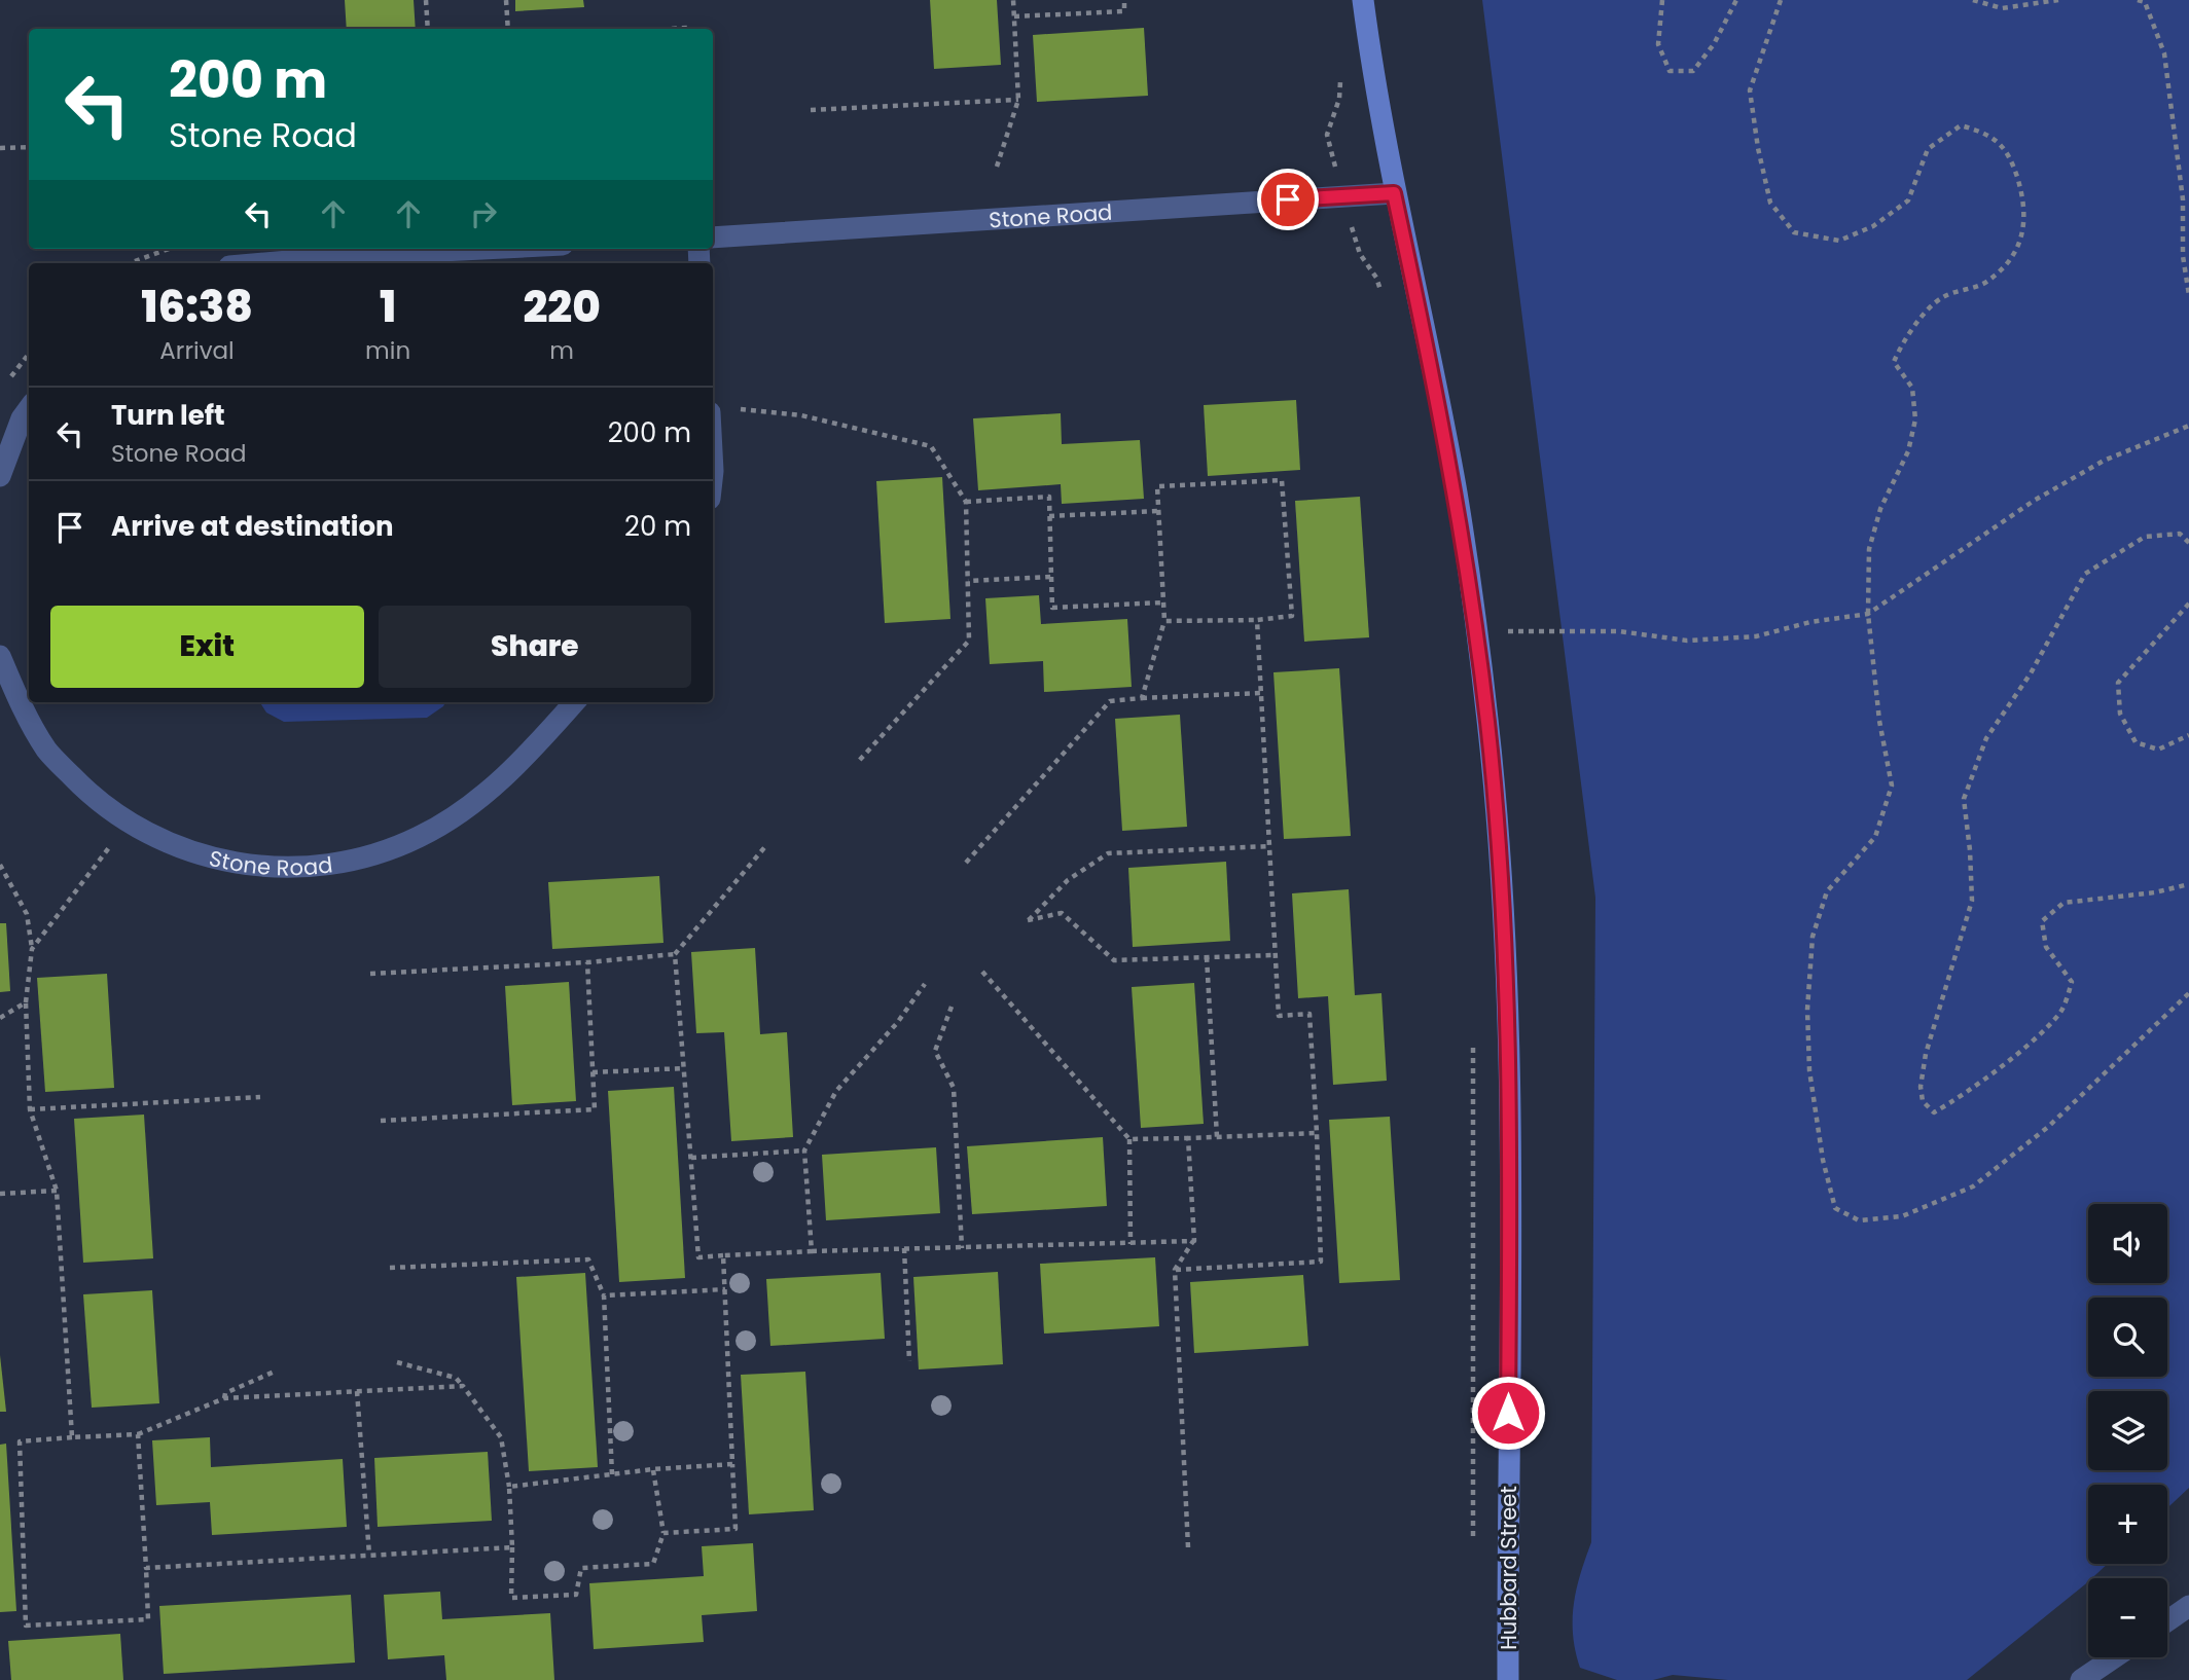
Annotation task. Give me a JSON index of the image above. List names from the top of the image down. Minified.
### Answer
{"streets":{"street":["Stone Road","Hubbard Street"]},"crossings":[["Stone Road","Hubbard Street"]],"page":{"turn":["200 m","Stone Road"],"eta":["16:38","Arrival","1","min","220","m"],"list":[{"name":"Turn left","note":"Stone Road","value":"200 m"},{"name":"Arrive at destination","value":"20 m"}],"buttons":["Exit","Share"],"map_buttons":["+","−"]}}
